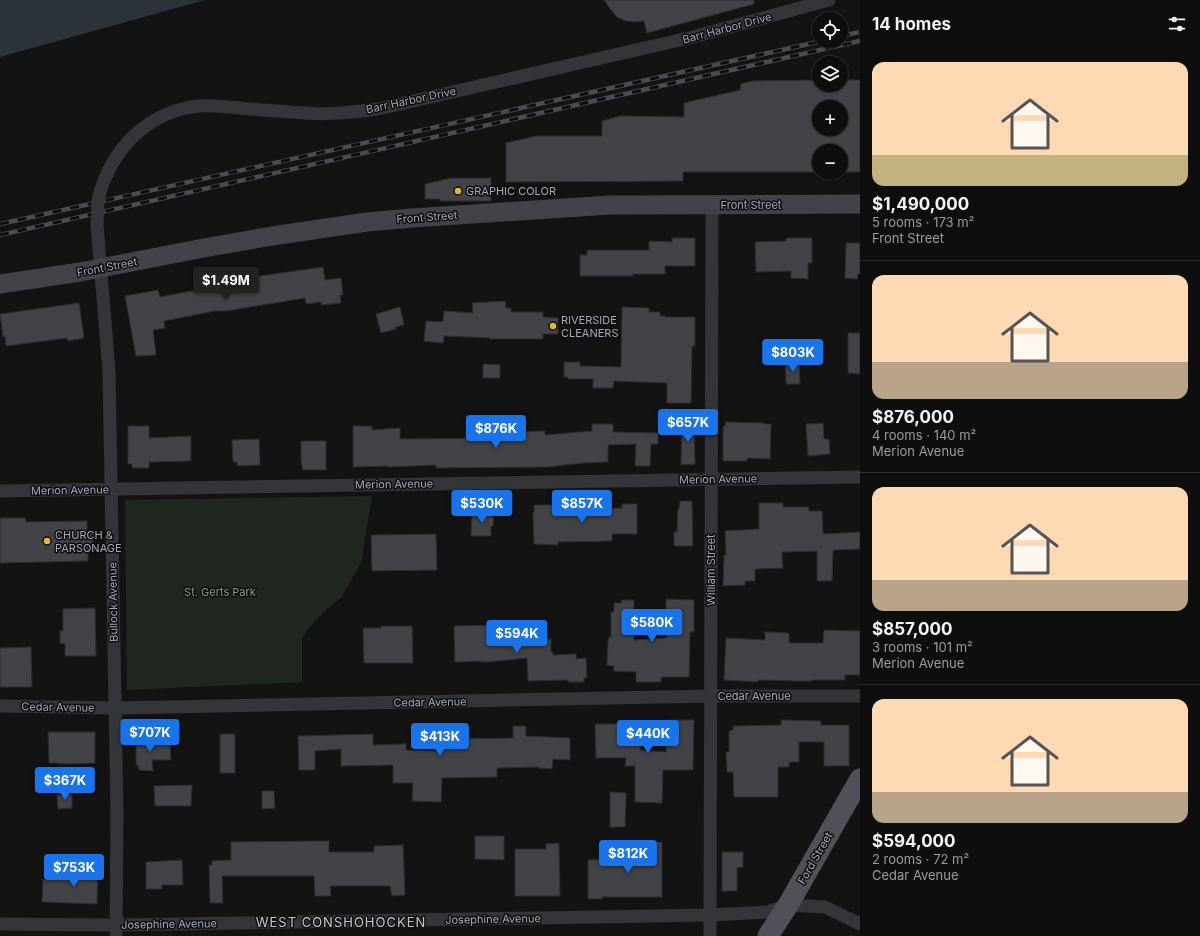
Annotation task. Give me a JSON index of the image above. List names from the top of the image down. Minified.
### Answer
{"streets":{"main road":["Front Street","Ford Street"],"street":["Barr Harbor Drive","Merion Avenue","William Street","Bullock Avenue","Cedar Avenue","Josephine Avenue"]},"crossings":[["Barr Harbor Drive","Front Street"],["Barr Harbor Drive","Bullock Avenue"],["Front Street","William Street"],["Front Street","Bullock Avenue"],["Merion Avenue","William Street"],["Merion Avenue","Bullock Avenue"],["William Street","Cedar Avenue"],["William Street","Josephine Avenue"],["Bullock Avenue","Cedar Avenue"],["Bullock Avenue","Josephine Avenue"],["Ford Street","Josephine Avenue"]],"districts":["WEST CONSHOHOCKEN"],"parks":["St. Gerts Park"],"places":["GRAPHIC COLOR","RIVERSIDE CLEANERS","CHURCH & PARSONAGE"],"page":{"heading":"14 homes","map_buttons":["+","−"],"list":[{"name":"$1,490,000","note":"5 rooms · 173 m² · Front Street"},{"name":"$876,000","note":"4 rooms · 140 m² · Merion Avenue"},{"name":"$857,000","note":"3 rooms · 101 m² · Merion Avenue"},{"name":"$594,000","note":"2 rooms · 72 m² · Cedar Avenue"}],"price":["$1.49M","$803K","$657K","$876K","$530K","$857K","$580K","$594K","$707K","$440K","$413K","$367K","$812K","$753K"]}}
